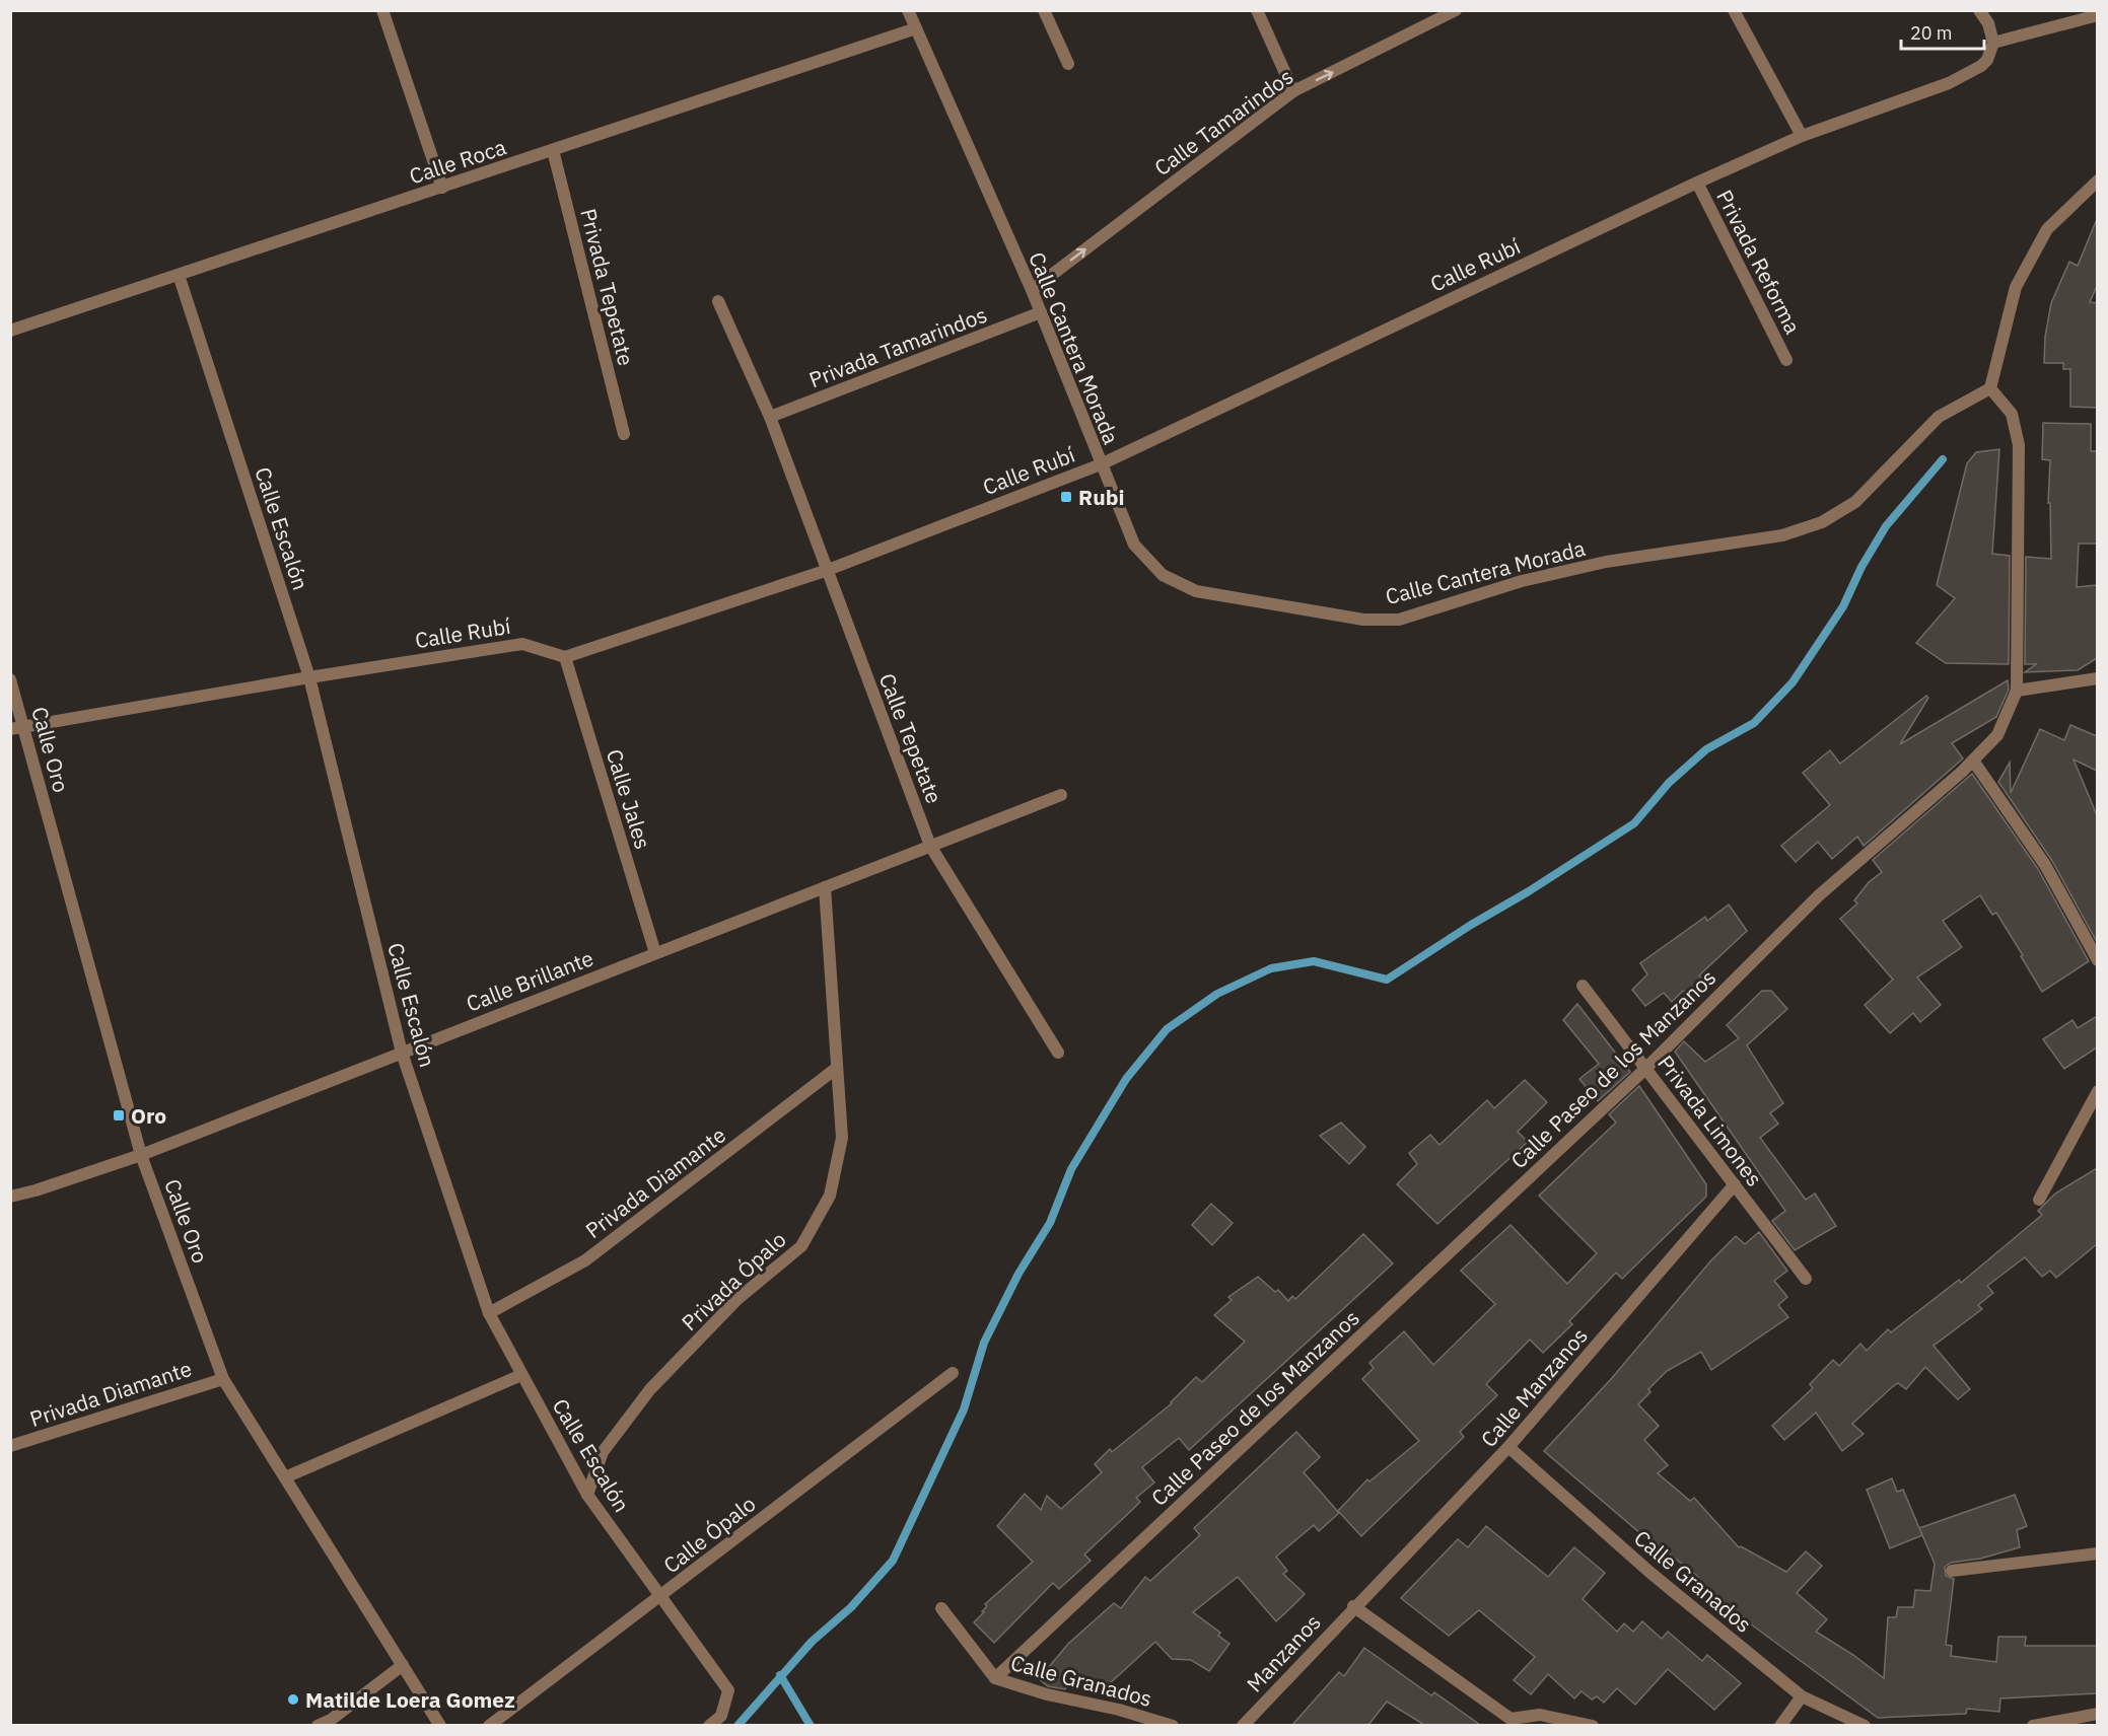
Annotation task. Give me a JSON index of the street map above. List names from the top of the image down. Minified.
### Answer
{"streets":{"street":["Calle Tamarindos","Calle Roca","Privada Reforma","Calle Rubí","Privada Tepetate","Privada Tamarindos","Calle Cantera Morada","Calle Escalón","Calle Tepetate","Calle Oro","Calle Jales","Calle Brillante","Calle Paseo de los Manzanos","Privada Limones","Privada Diamante","Privada Ópalo","Calle Manzanos","Calle Ópalo","Calle Granados","Manzanos"]},"crossings":[["Calle Tamarindos","Calle Cantera Morada"],["Calle Roca","Privada Tepetate"],["Calle Roca","Calle Cantera Morada"],["Calle Roca","Calle Escalón"],["Privada Reforma","Calle Rubí"],["Calle Rubí","Calle Cantera Morada"],["Calle Rubí","Calle Escalón"],["Calle Rubí","Calle Tepetate"],["Calle Rubí","Calle Oro"],["Calle Rubí","Calle Jales"],["Privada Tamarindos","Calle Cantera Morada"],["Privada Tamarindos","Calle Tepetate"],["Calle Cantera Morada","Calle Paseo de los Manzanos"],["Calle Escalón","Calle Brillante"],["Calle Escalón","Privada Diamante"],["Calle Escalón","Privada Ópalo"],["Calle Escalón","Calle Ópalo"],["Calle Tepetate","Calle Brillante"],["Calle Oro","Calle Brillante"],["Calle Oro","Privada Diamante"],["Calle Jales","Calle Brillante"],["Calle Brillante","Privada Ópalo"],["Calle Paseo de los Manzanos","Privada Limones"],["Calle Paseo de los Manzanos","Calle Granados"],["Privada Limones","Calle Manzanos"],["Privada Diamante","Privada Ópalo"],["Calle Manzanos","Calle Granados"],["Calle Manzanos","Manzanos"]],"one_way":["Calle Tamarindos"],"places":{"transit":["Rubi","Oro"],"other":["Matilde Loera Gomez"]},"scale_bar":"20 m"}
